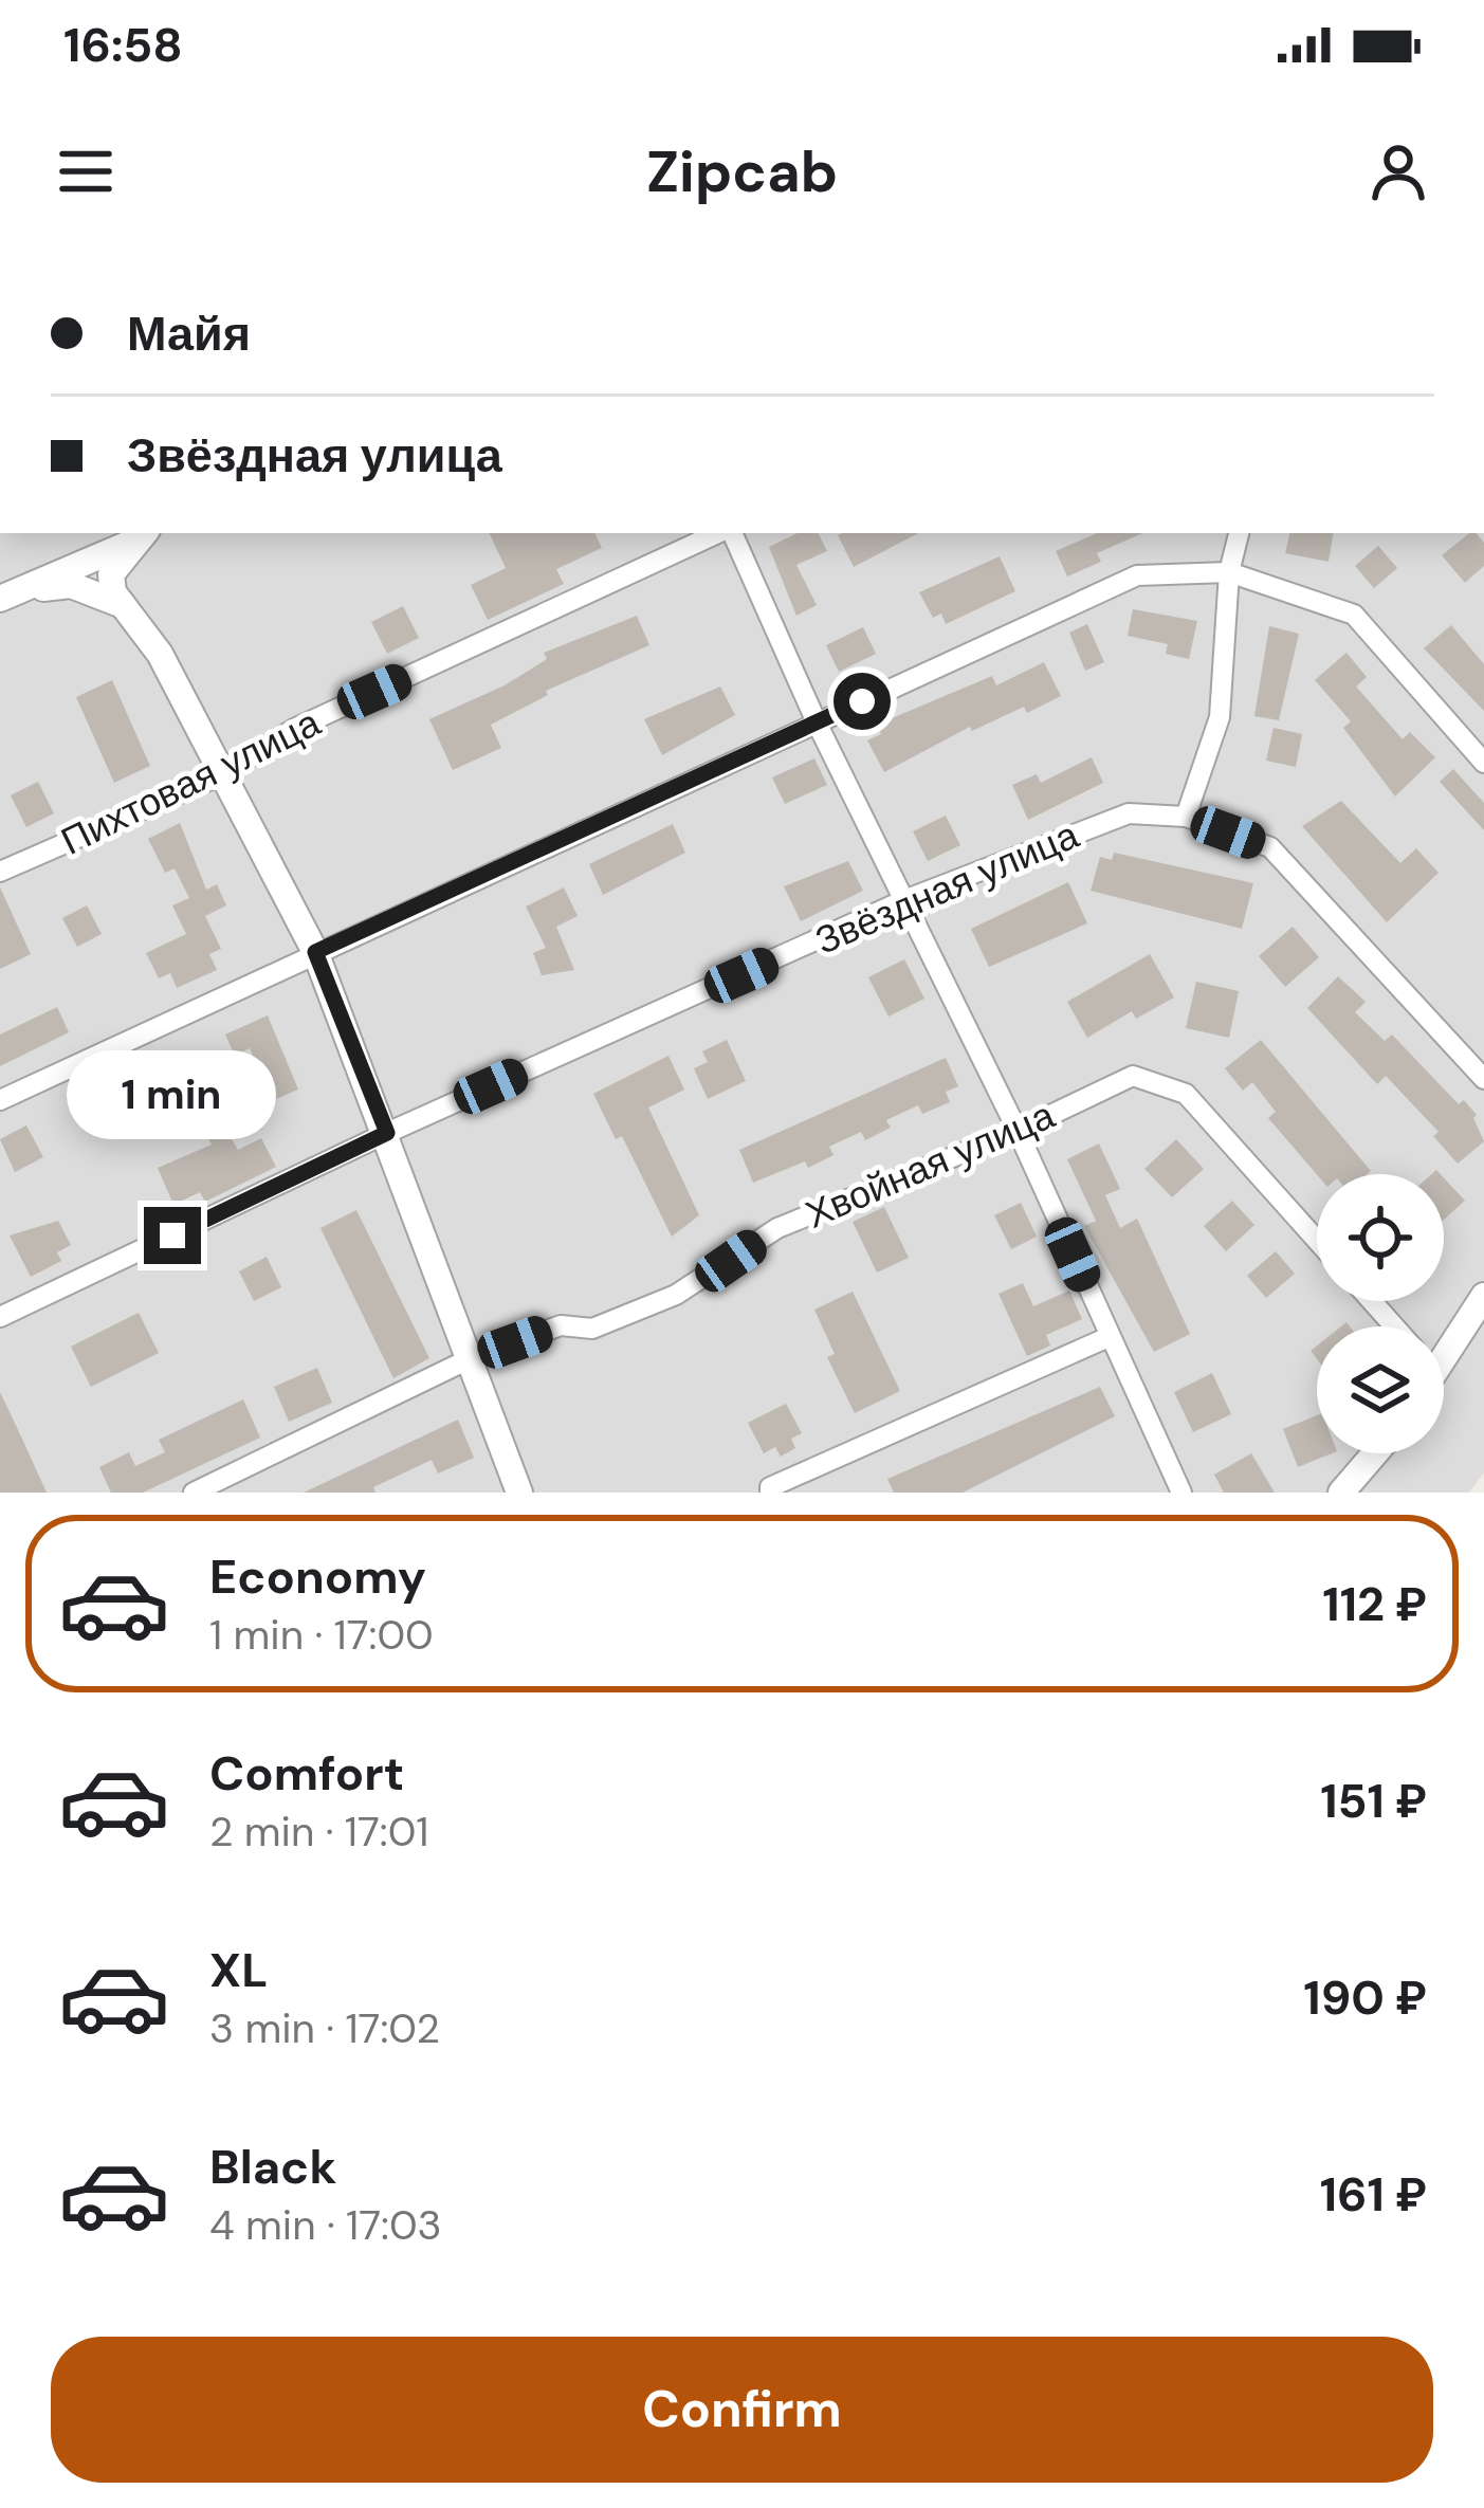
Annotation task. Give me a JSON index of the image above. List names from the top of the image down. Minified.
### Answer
{"streets":{"street":["Пихтовая улица","Звёздная улица","Хвойная улица"]},"page":{"status":"16:58","header":"Zipcab","banner":["Майя","Звёздная улица"],"bubble":"1 min","list":[{"name":"Economy","note":"1 min · 17:00","value":"112 ₽"},{"name":"Comfort","note":"2 min · 17:01","value":"151 ₽"},{"name":"XL","note":"3 min · 17:02","value":"190 ₽"},{"name":"Black","note":"4 min · 17:03","value":"161 ₽"}],"buttons":"Confirm"}}
